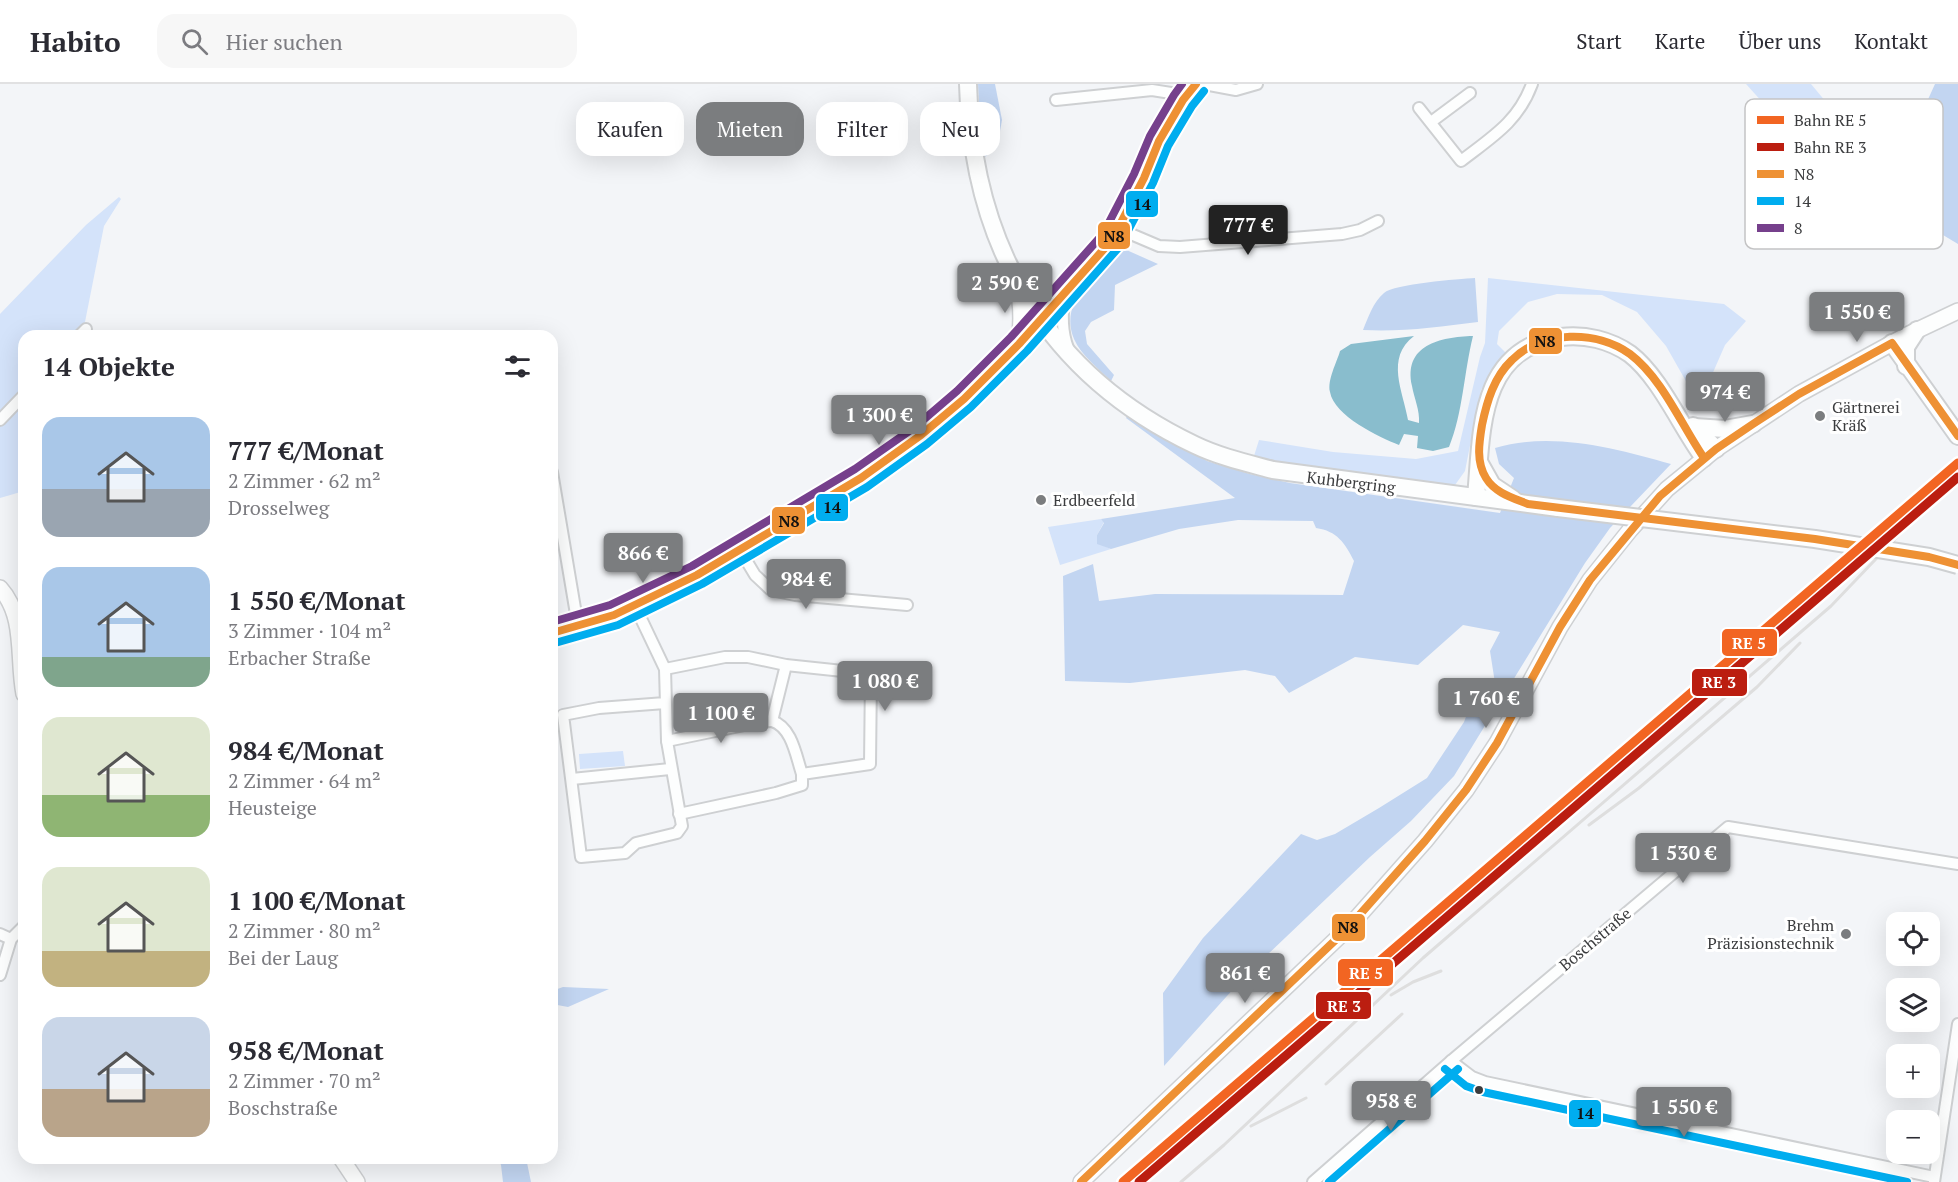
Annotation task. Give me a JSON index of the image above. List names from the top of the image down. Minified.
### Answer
{"streets":{"main road":["Kuhbergring"],"street":["Boschstraße"]},"places":["Gärtnerei Kräß","Erdbeerfeld","Brehm Präzisionstechnik"],"lines":["transit line N8","transit line 8","transit line 14"],"legend":["Bahn RE 5","Bahn RE 3","N8","14","8"],"page":{"header":"Habito","search":"Hier suchen","nav":["Start","Karte","Über uns","Kontakt"],"chip":["Kaufen","Mieten","Filter","Neu"],"price":["777 €","2 590 €","1 550 €","974 €","1 300 €","866 €","984 €","1 080 €","1 760 €","1 100 €","1 530 €","861 €","958 €","1 550 €"],"heading":"14 Objekte","list":[{"name":"777 €/Monat","note":"2 Zimmer · 62 m² · Drosselweg"},{"name":"1 550 €/Monat","note":"3 Zimmer · 104 m² · Erbacher Straße"},{"name":"984 €/Monat","note":"2 Zimmer · 64 m² · Heusteige"},{"name":"1 100 €/Monat","note":"2 Zimmer · 80 m² · Bei der Laug"},{"name":"958 €/Monat","note":"2 Zimmer · 70 m² · Boschstraße"}],"map_buttons":["+","−"]}}
